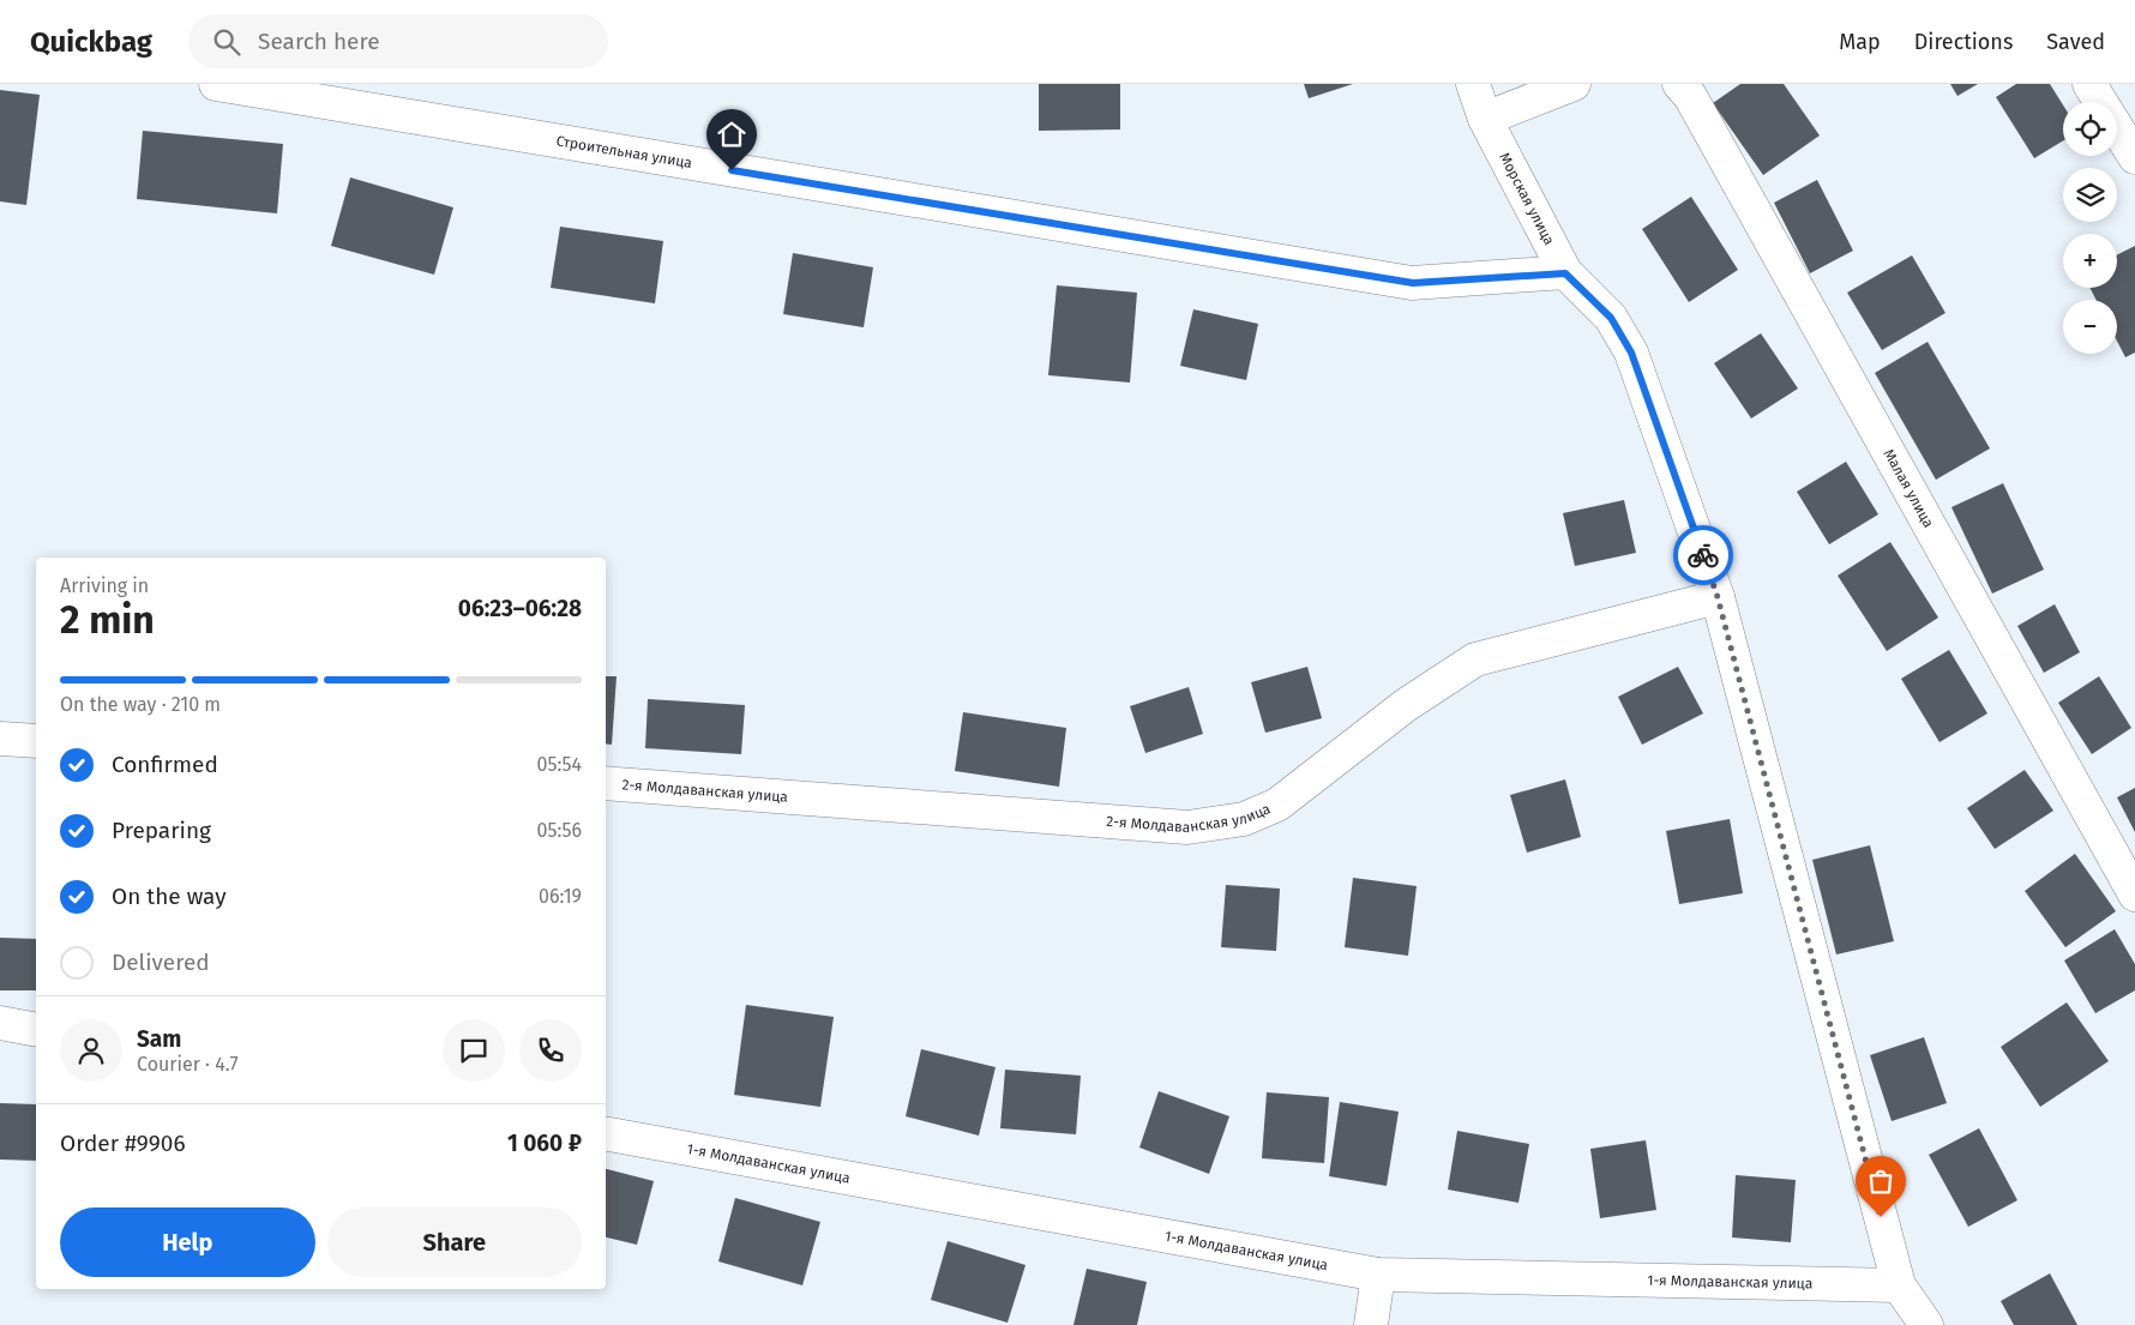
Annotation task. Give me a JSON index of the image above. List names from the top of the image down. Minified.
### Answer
{"streets":{"street":["Строительная улица","Морская улица","Малая улица","2-я Молдаванская улица","1-я Молдаванская улица"]},"crossings":[["Строительная улица","Морская улица"],["Морская улица","2-я Молдаванская улица"],["Морская улица","1-я Молдаванская улица"]],"page":{"header":"Quickbag","search":"Search here","nav":["Map","Directions","Saved"],"map_buttons":["+","−"],"heading":["2 min","Arriving in","06:23–06:28"],"panel":["Sam","Courier · 4.7","Order #9906","1 060 ₽"],"bar":"On the way · 210 m","list":[["Confirmed","05:54"],["Preparing","05:56"],["On the way","06:19"],"Delivered"],"buttons":["Help","Share"]}}
